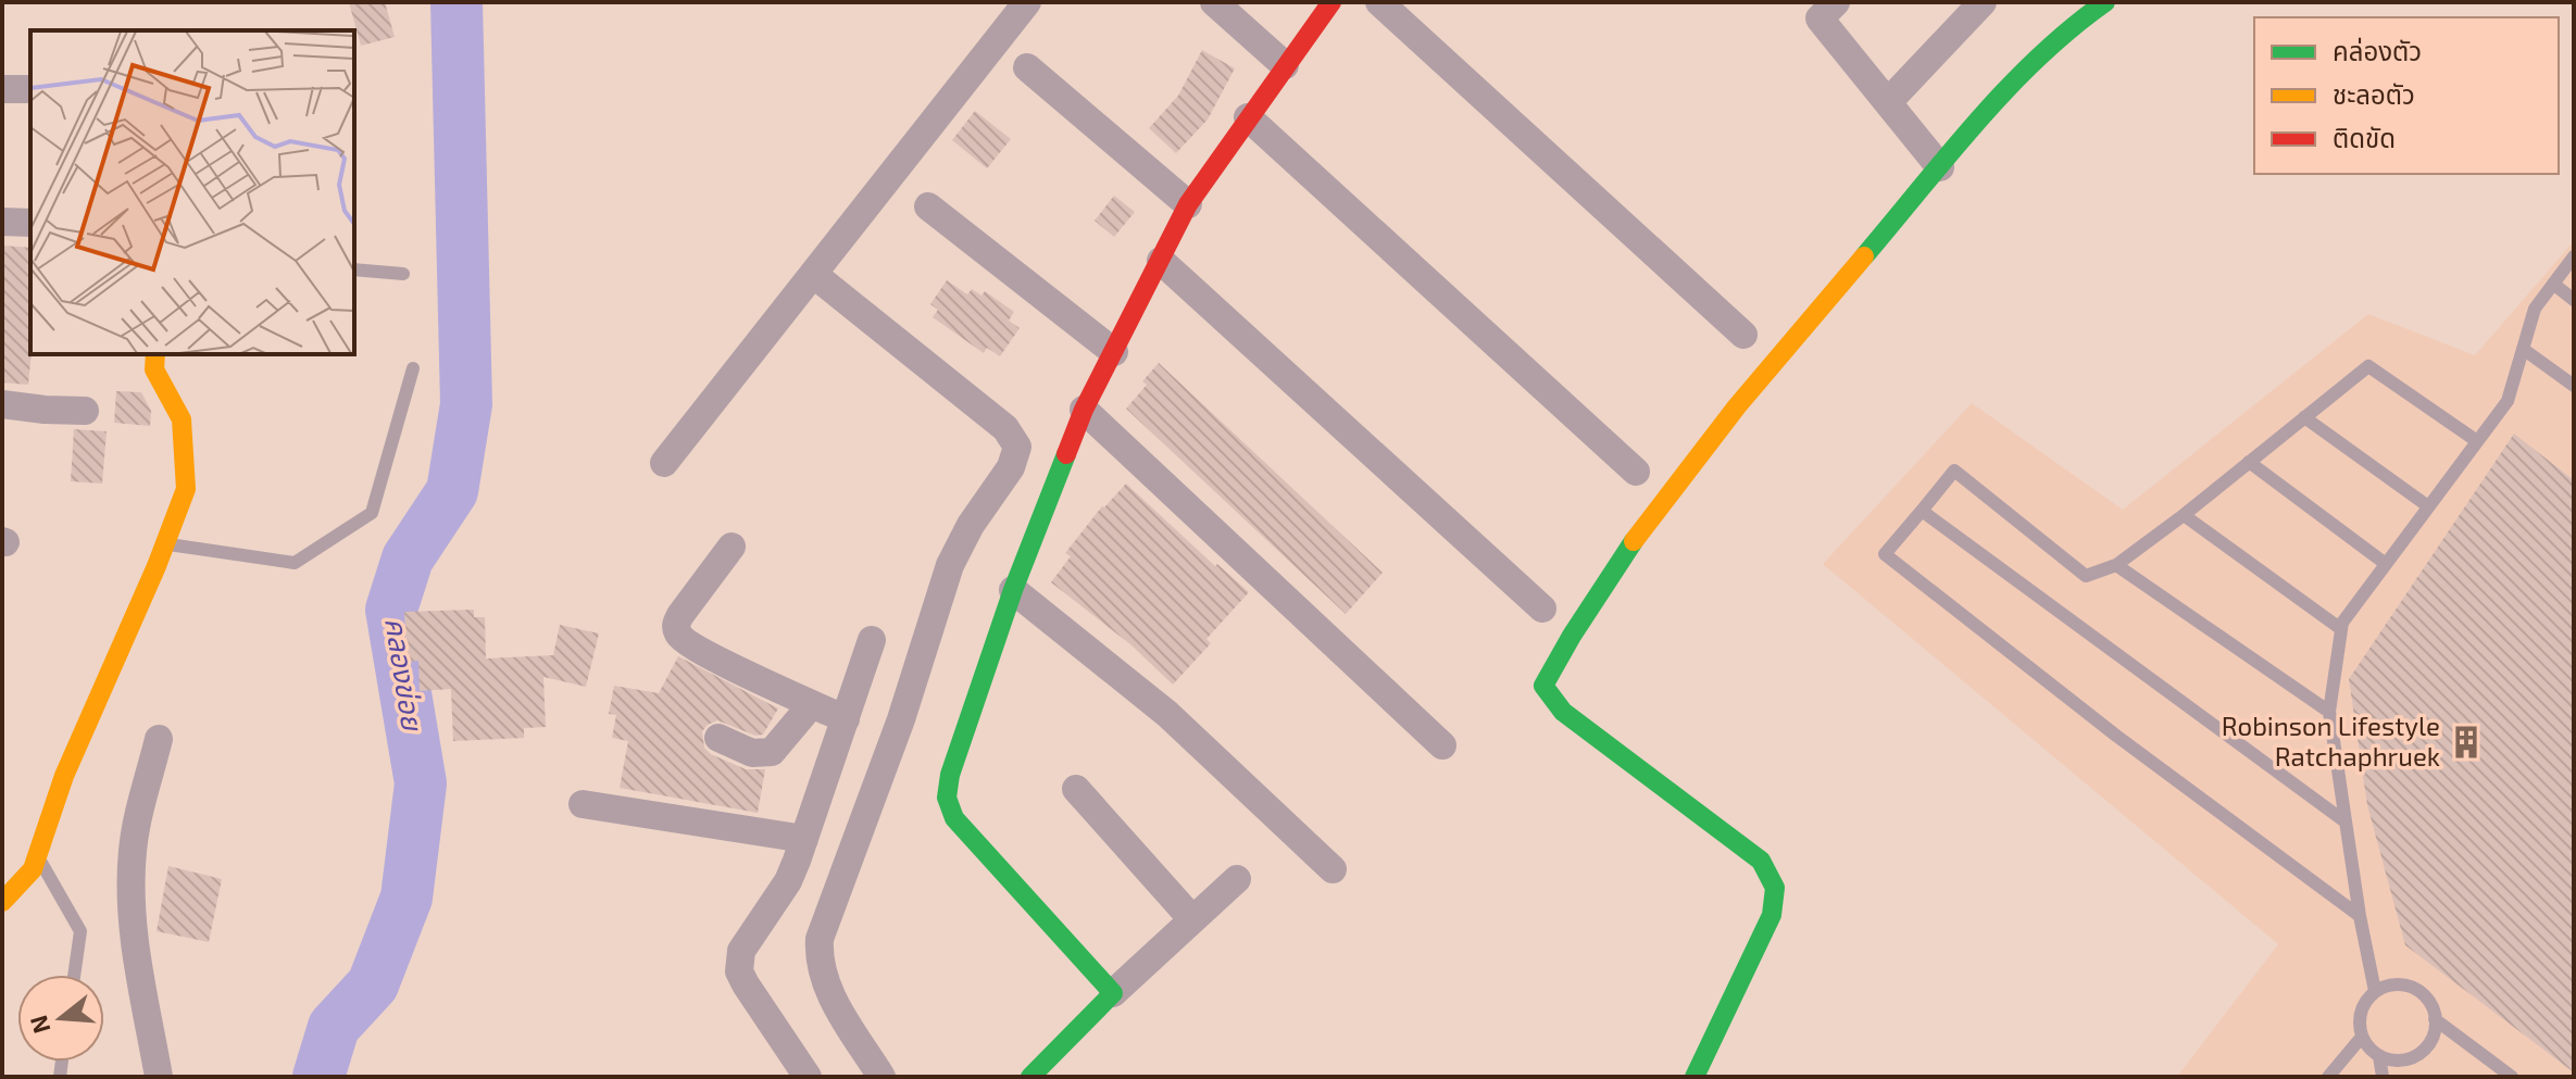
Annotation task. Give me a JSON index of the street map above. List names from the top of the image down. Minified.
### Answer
{"water":["คลองข่อย"],"places":{"building":["Robinson Lifestyle Ratchaphruek"]},"legend":["คล่องตัว","ชะลอตัว","ติดขัด"],"north":"left"}
